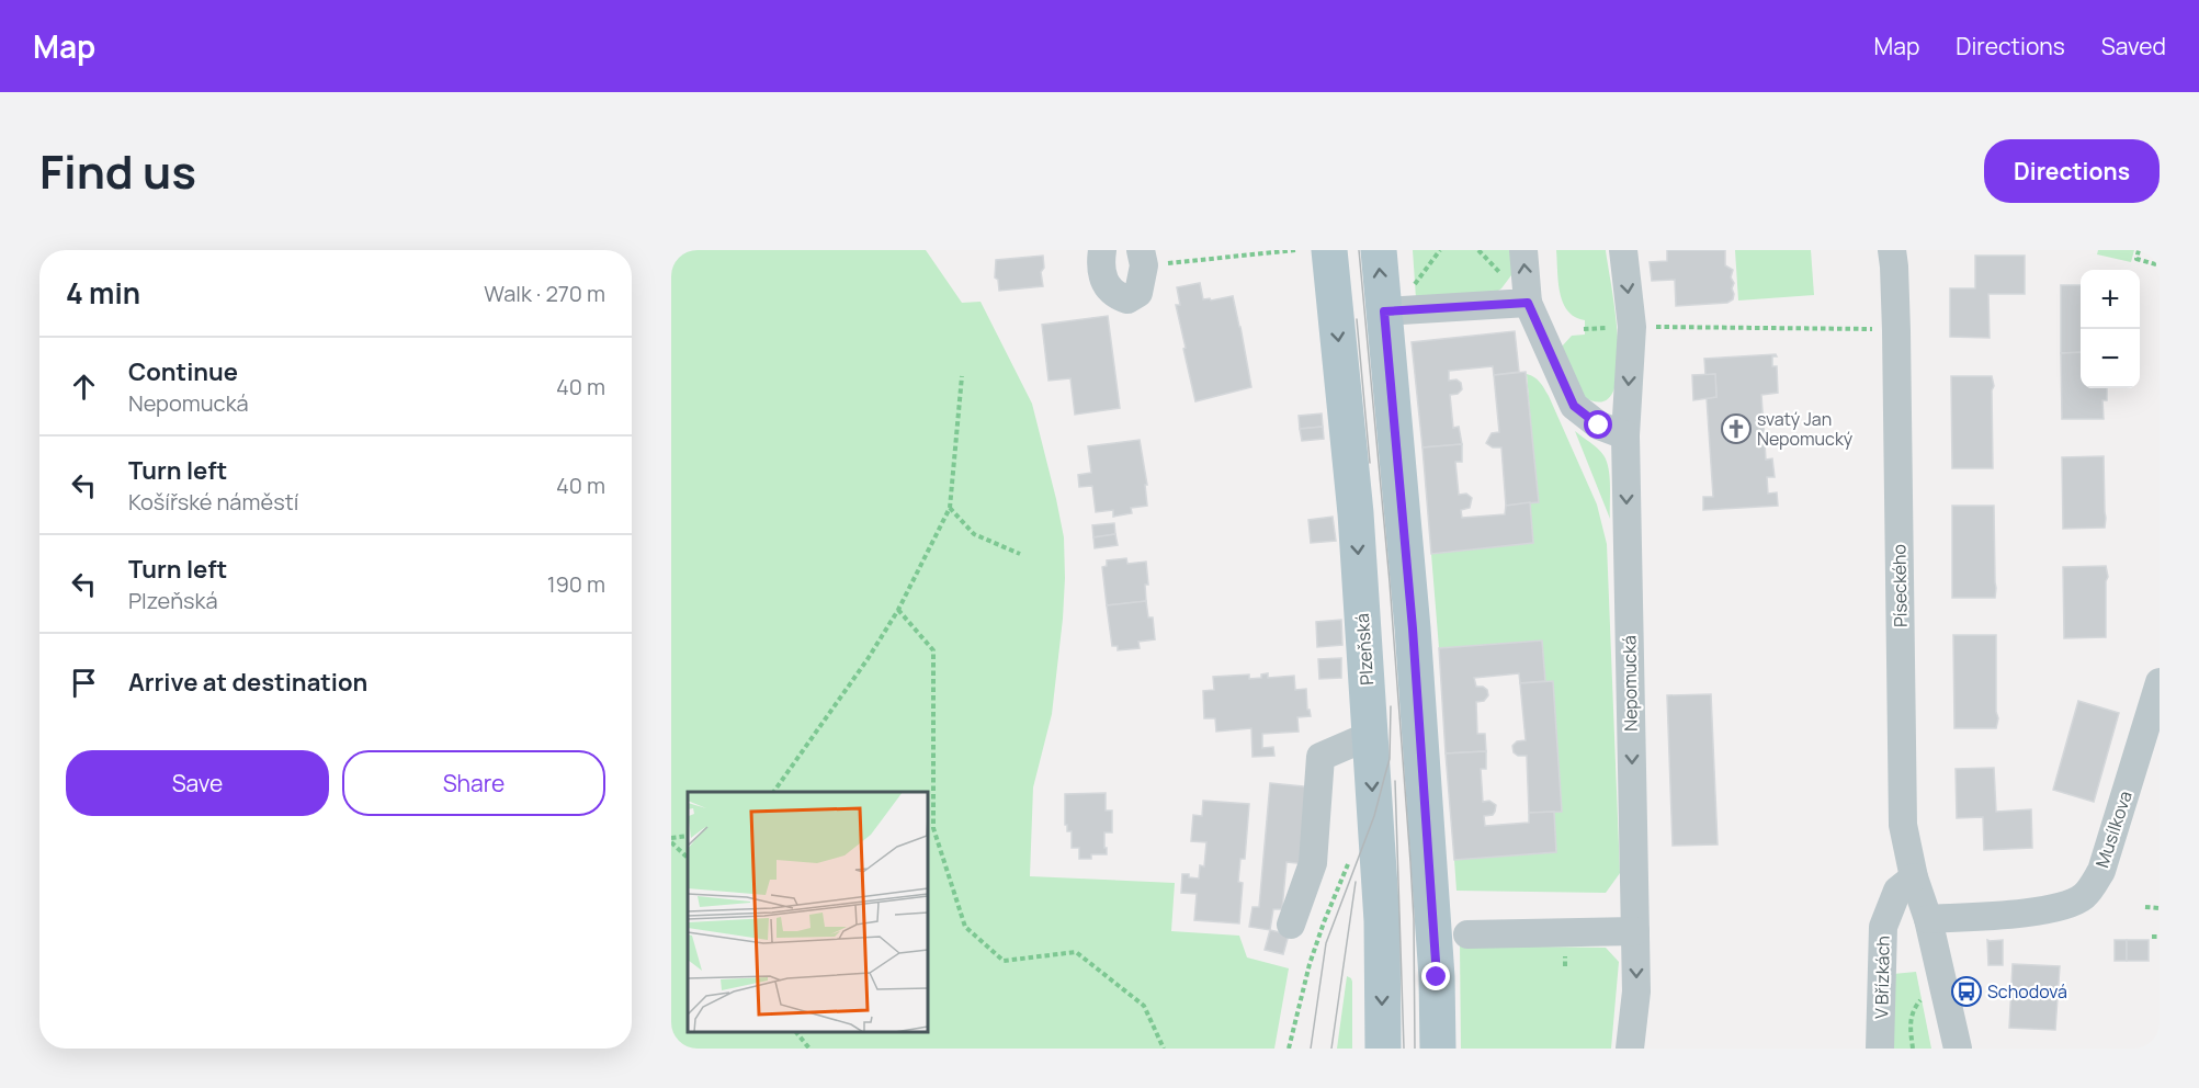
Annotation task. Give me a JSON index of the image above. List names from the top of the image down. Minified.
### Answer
{"streets":{"main road":["Plzeňská"],"street":["Píseckého","Nepomucká","Musílkova","V Břízkách"]},"crossings":[["Píseckého","Musílkova"],["Píseckého","V Břízkách"]],"one_way":["Nepomucká"],"places":{"church":["svatý Jan Nepomucký"],"bus stop":["Schodová"]},"page":{"header":"Map","nav":["Map","Directions","Saved"],"title":"Find us","buttons":["Directions",["Save","Share"]],"heading":["4 min","Walk · 270 m"],"map_buttons":["+","−"],"list":[["Continue","Nepomucká","40 m"],["Turn left","Košířské náměstí","40 m"],["Turn left","Plzeňská","190 m"],"Arrive at destination"]}}
